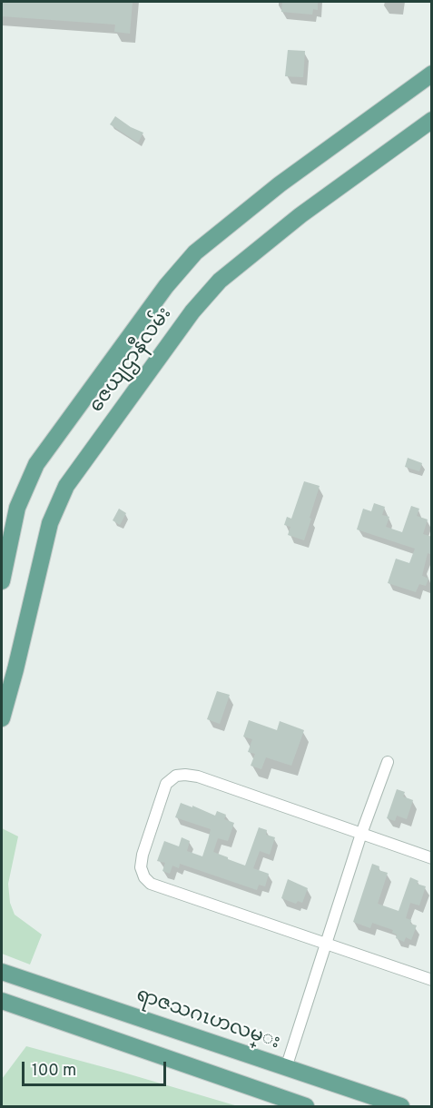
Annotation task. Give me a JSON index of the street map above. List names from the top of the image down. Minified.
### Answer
{"streets":{"main road":["ဇေယျဌာနီလမ်း","ရာဇသဂၤဟလမ္း"]},"scale_bar":"100 m"}
